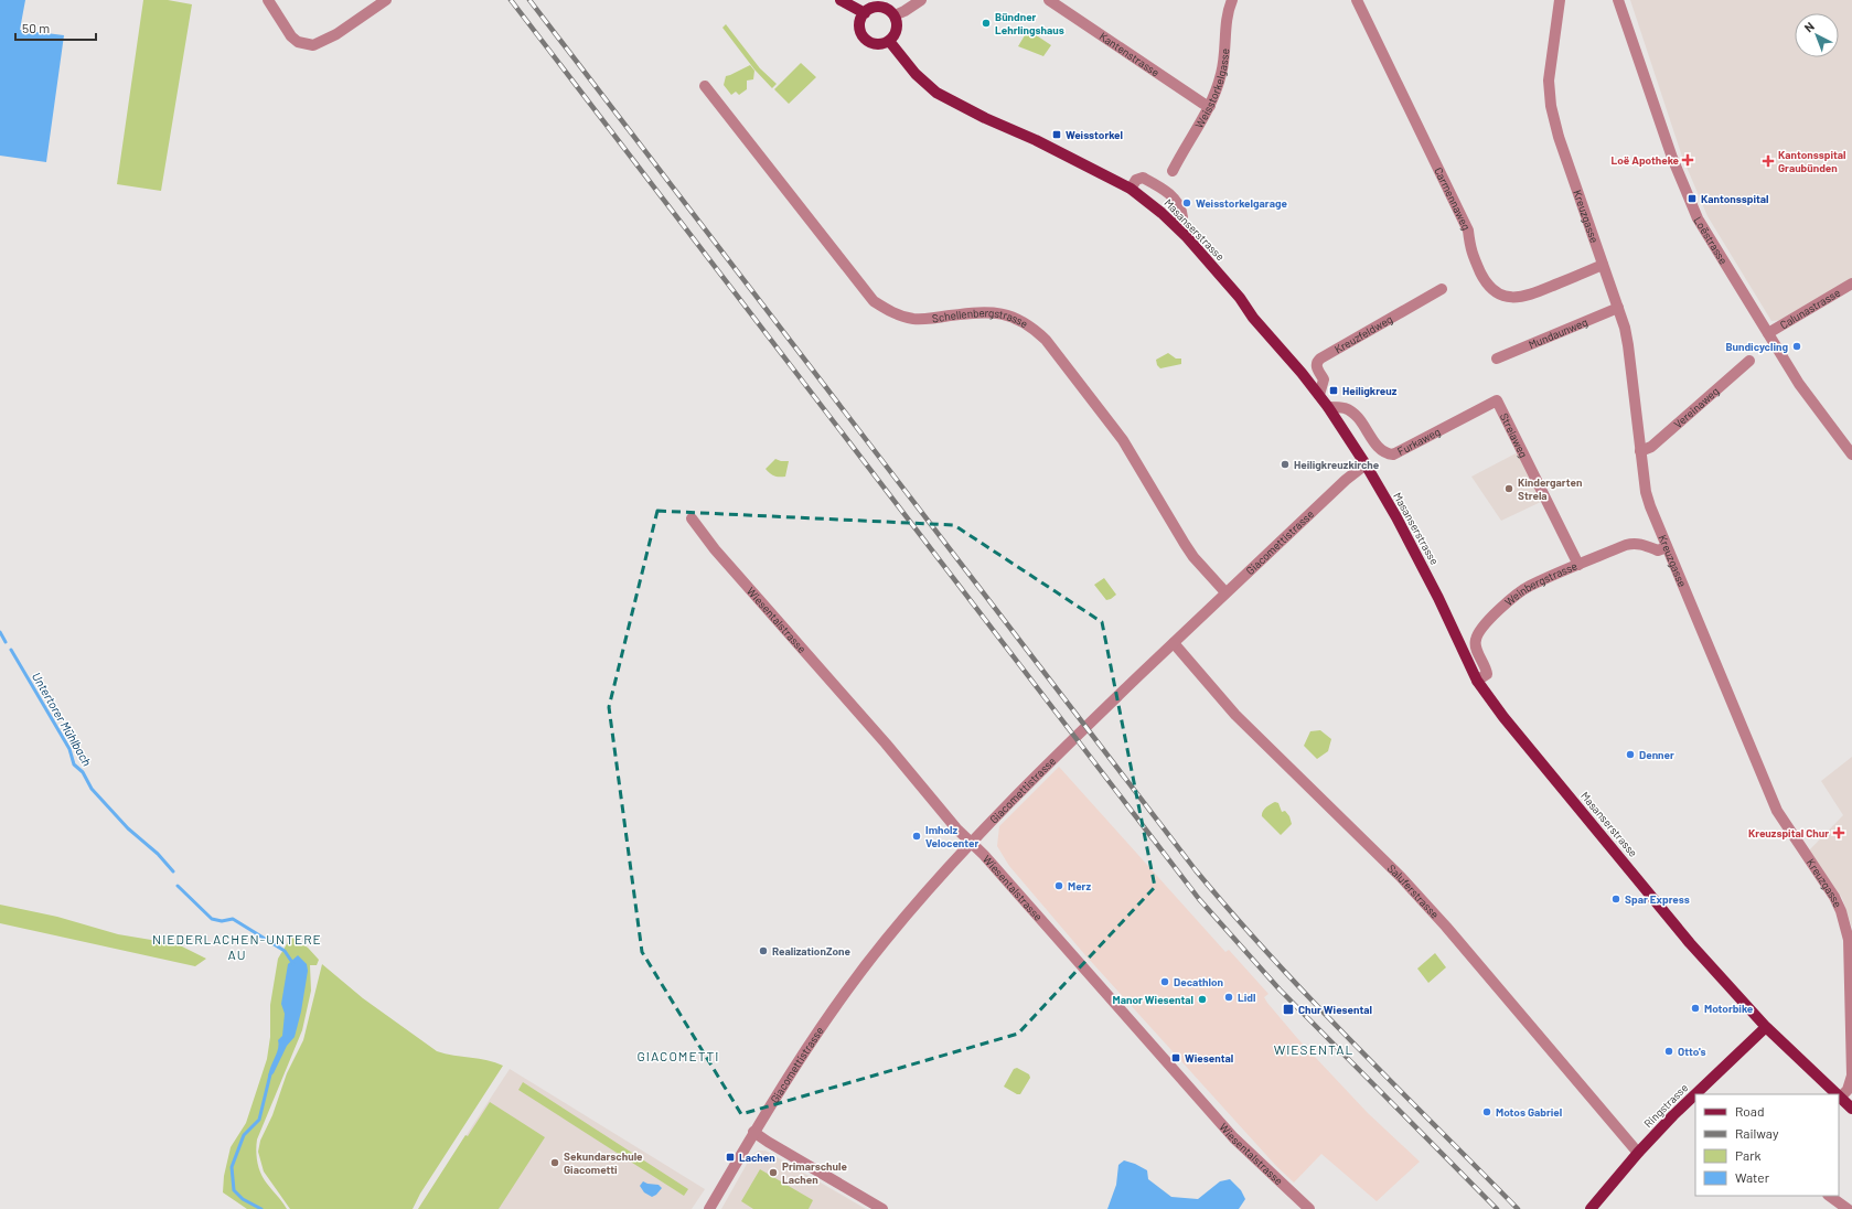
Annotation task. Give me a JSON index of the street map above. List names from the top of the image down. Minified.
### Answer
{"streets":{"main road":["Masanserstrasse","Ringstrasse"],"street":["Kantenstrasse","Weisstorkelgasse","Carmennaweg","Kreuzgasse","Loëstrasse","Calunastrasse","Schellenbergstrasse","Kreuzfeldweg","Mundaunweg","Vereinaweg","Strelaweg","Furkaweg","Giacomettistrasse","Weinbergstrasse","Wiesentalstrasse","Saluferstrasse"]},"crossings":[["Kantenstrasse","Weisstorkelgasse"],["Carmennaweg","Kreuzgasse"],["Kreuzgasse","Masanserstrasse"],["Kreuzgasse","Mundaunweg"],["Kreuzgasse","Vereinaweg"],["Kreuzgasse","Weinbergstrasse"],["Masanserstrasse","Kreuzfeldweg"],["Masanserstrasse","Furkaweg"],["Masanserstrasse","Giacomettistrasse"],["Masanserstrasse","Weinbergstrasse"],["Masanserstrasse","Ringstrasse"],["Loëstrasse","Calunastrasse"],["Schellenbergstrasse","Giacomettistrasse"],["Strelaweg","Furkaweg"],["Strelaweg","Weinbergstrasse"],["Giacomettistrasse","Wiesentalstrasse"],["Giacomettistrasse","Saluferstrasse"],["Saluferstrasse","Ringstrasse"]],"districts":["NIEDERLACHEN-UNTERE AU","WIESENTAL","GIACOMETTI"],"water":["Untertorer Mühlbach"],"places":{"other":["Bündner Lehrlingshaus","Weisstorkelgarage","Bundicycling","Heiligkreuzkirche","Kindergarten Strela","Denner","Imholz Velocenter","Merz","Spar Express","RealizationZone","Decathlon","Lidl","Manor Wiesental","Motorbike","Otto's","Motos Gabriel","Sekundarschule Giacometti","Primarschule Lachen"],"transit":["Weisstorkel","Kantonsspital","Heiligkreuz","Chur Wiesental","Wiesental","Lachen"],"health":["Loë Apotheke","Kantonsspital Graubünden","Kreuzspital Chur"]},"legend":["Road","Railway","Park","Water"],"scale_bar":"50 m","north":"top left"}
